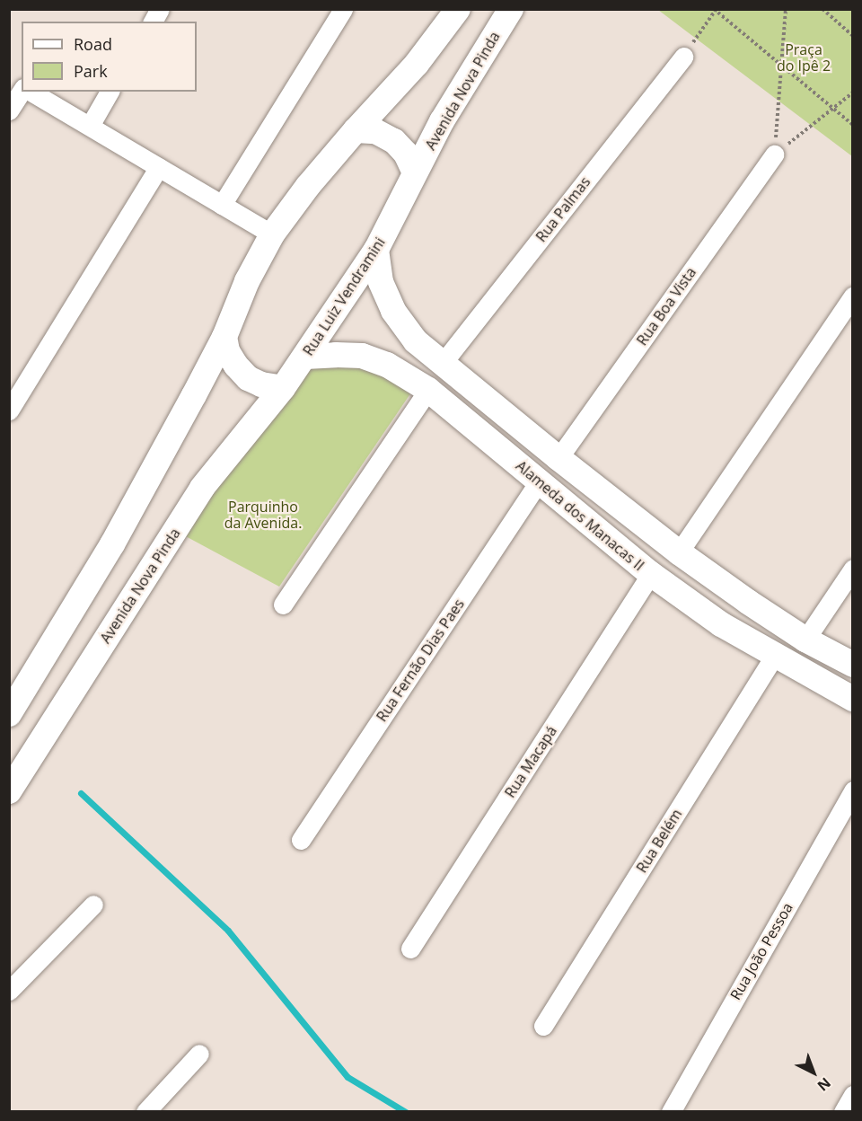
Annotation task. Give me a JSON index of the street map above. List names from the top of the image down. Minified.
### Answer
{"streets":{"street":["Avenida Nova Pinda","Rua Palmas","Rua Luiz Vendramini","Rua Boa Vista","Alameda dos Manacas II","Rua Fernão Dias Paes","Rua Macapá","Rua Belém","Rua João Pessoa"]},"crossings":[["Avenida Nova Pinda","Rua Luiz Vendramini"],["Rua Palmas","Alameda dos Manacas II"],["Rua Luiz Vendramini","Alameda dos Manacas II"],["Rua Boa Vista","Alameda dos Manacas II"],["Alameda dos Manacas II","Rua Fernão Dias Paes"],["Alameda dos Manacas II","Rua Macapá"],["Alameda dos Manacas II","Rua Belém"]],"parks":["Praça do Ipê 2","Parquinho da Avenida."],"legend":["Road","Park"],"north":"bottom right"}
